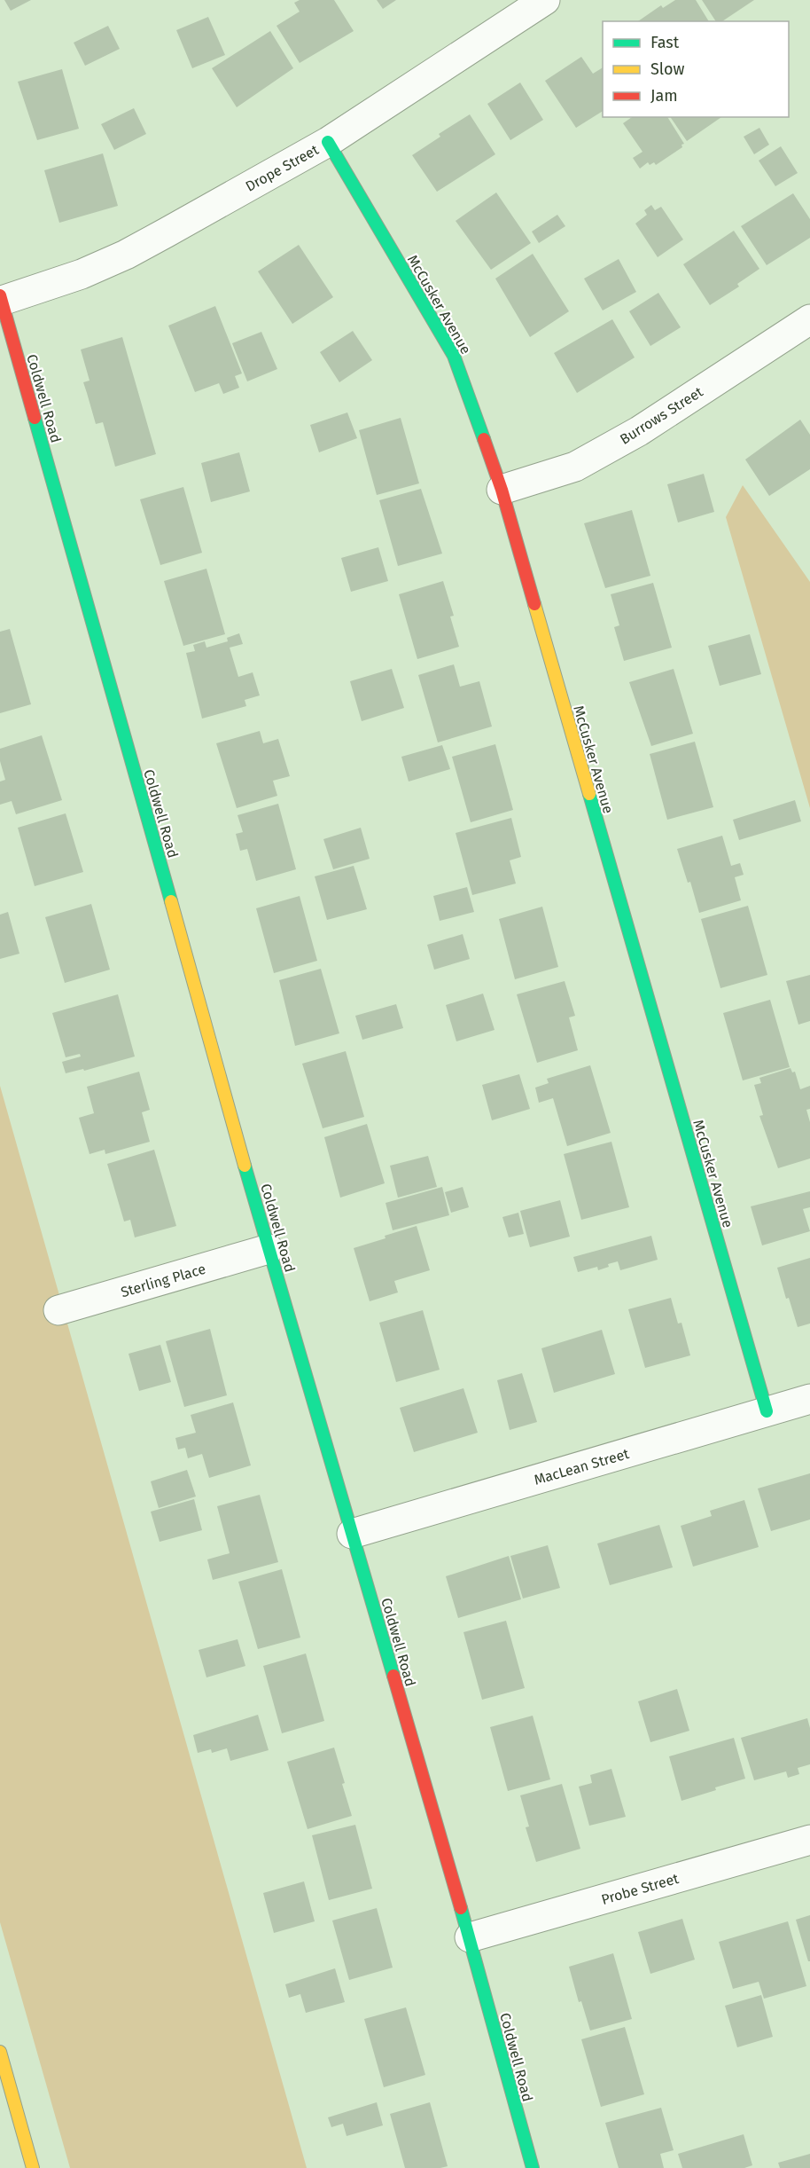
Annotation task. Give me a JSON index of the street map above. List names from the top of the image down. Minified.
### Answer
{"streets":{"street":["Drope Street","McCusker Avenue","Coldwell Road","Burrows Street","Sterling Place","MacLean Street","Probe Street"]},"crossings":[["Drope Street","McCusker Avenue"],["Drope Street","Coldwell Road"],["McCusker Avenue","Burrows Street"],["McCusker Avenue","MacLean Street"],["Coldwell Road","Sterling Place"],["Coldwell Road","MacLean Street"],["Coldwell Road","Probe Street"]],"legend":["Fast","Slow","Jam"]}
